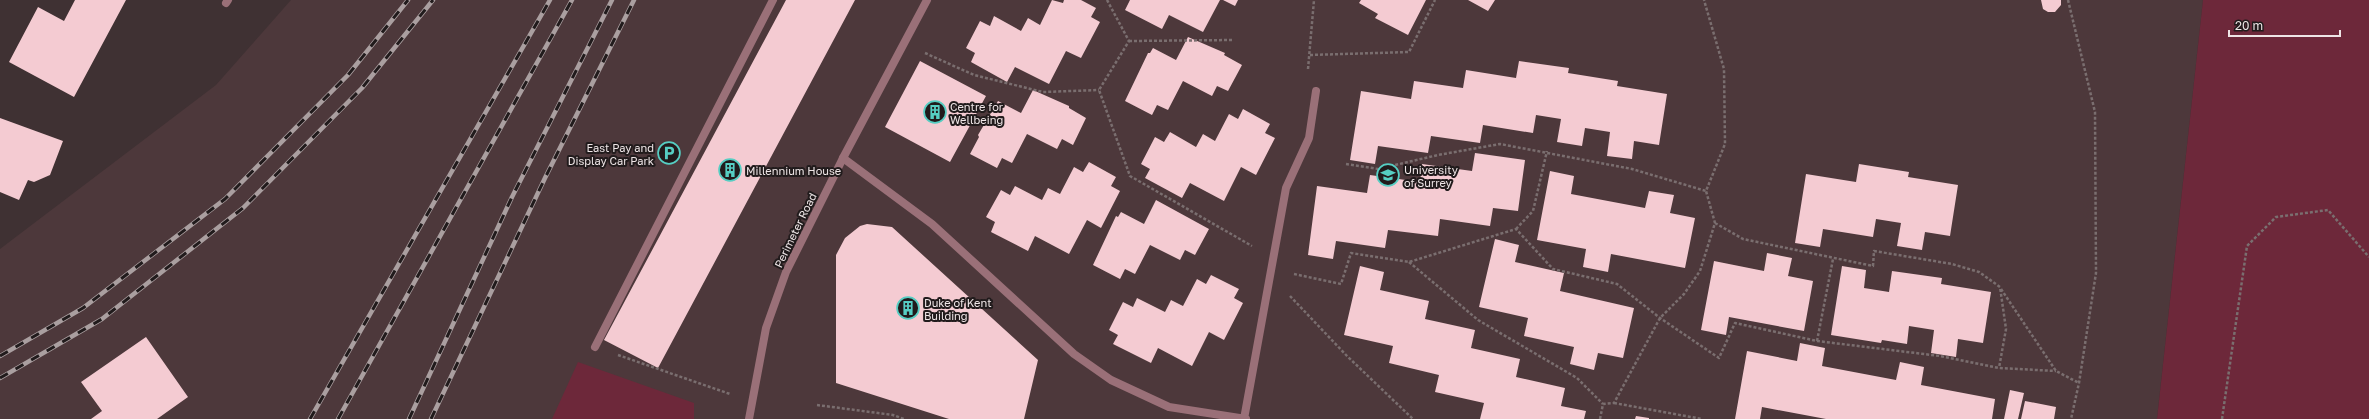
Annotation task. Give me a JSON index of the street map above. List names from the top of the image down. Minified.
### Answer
{"streets":{"street":["Perimeter Road"]},"places":{"building":["Centre for Wellbeing","Millennium House","Duke of Kent Building"],"parking":["East Pay and Display Car Park"],"school or university":["University of Surrey"]},"scale_bar":"20 m"}
